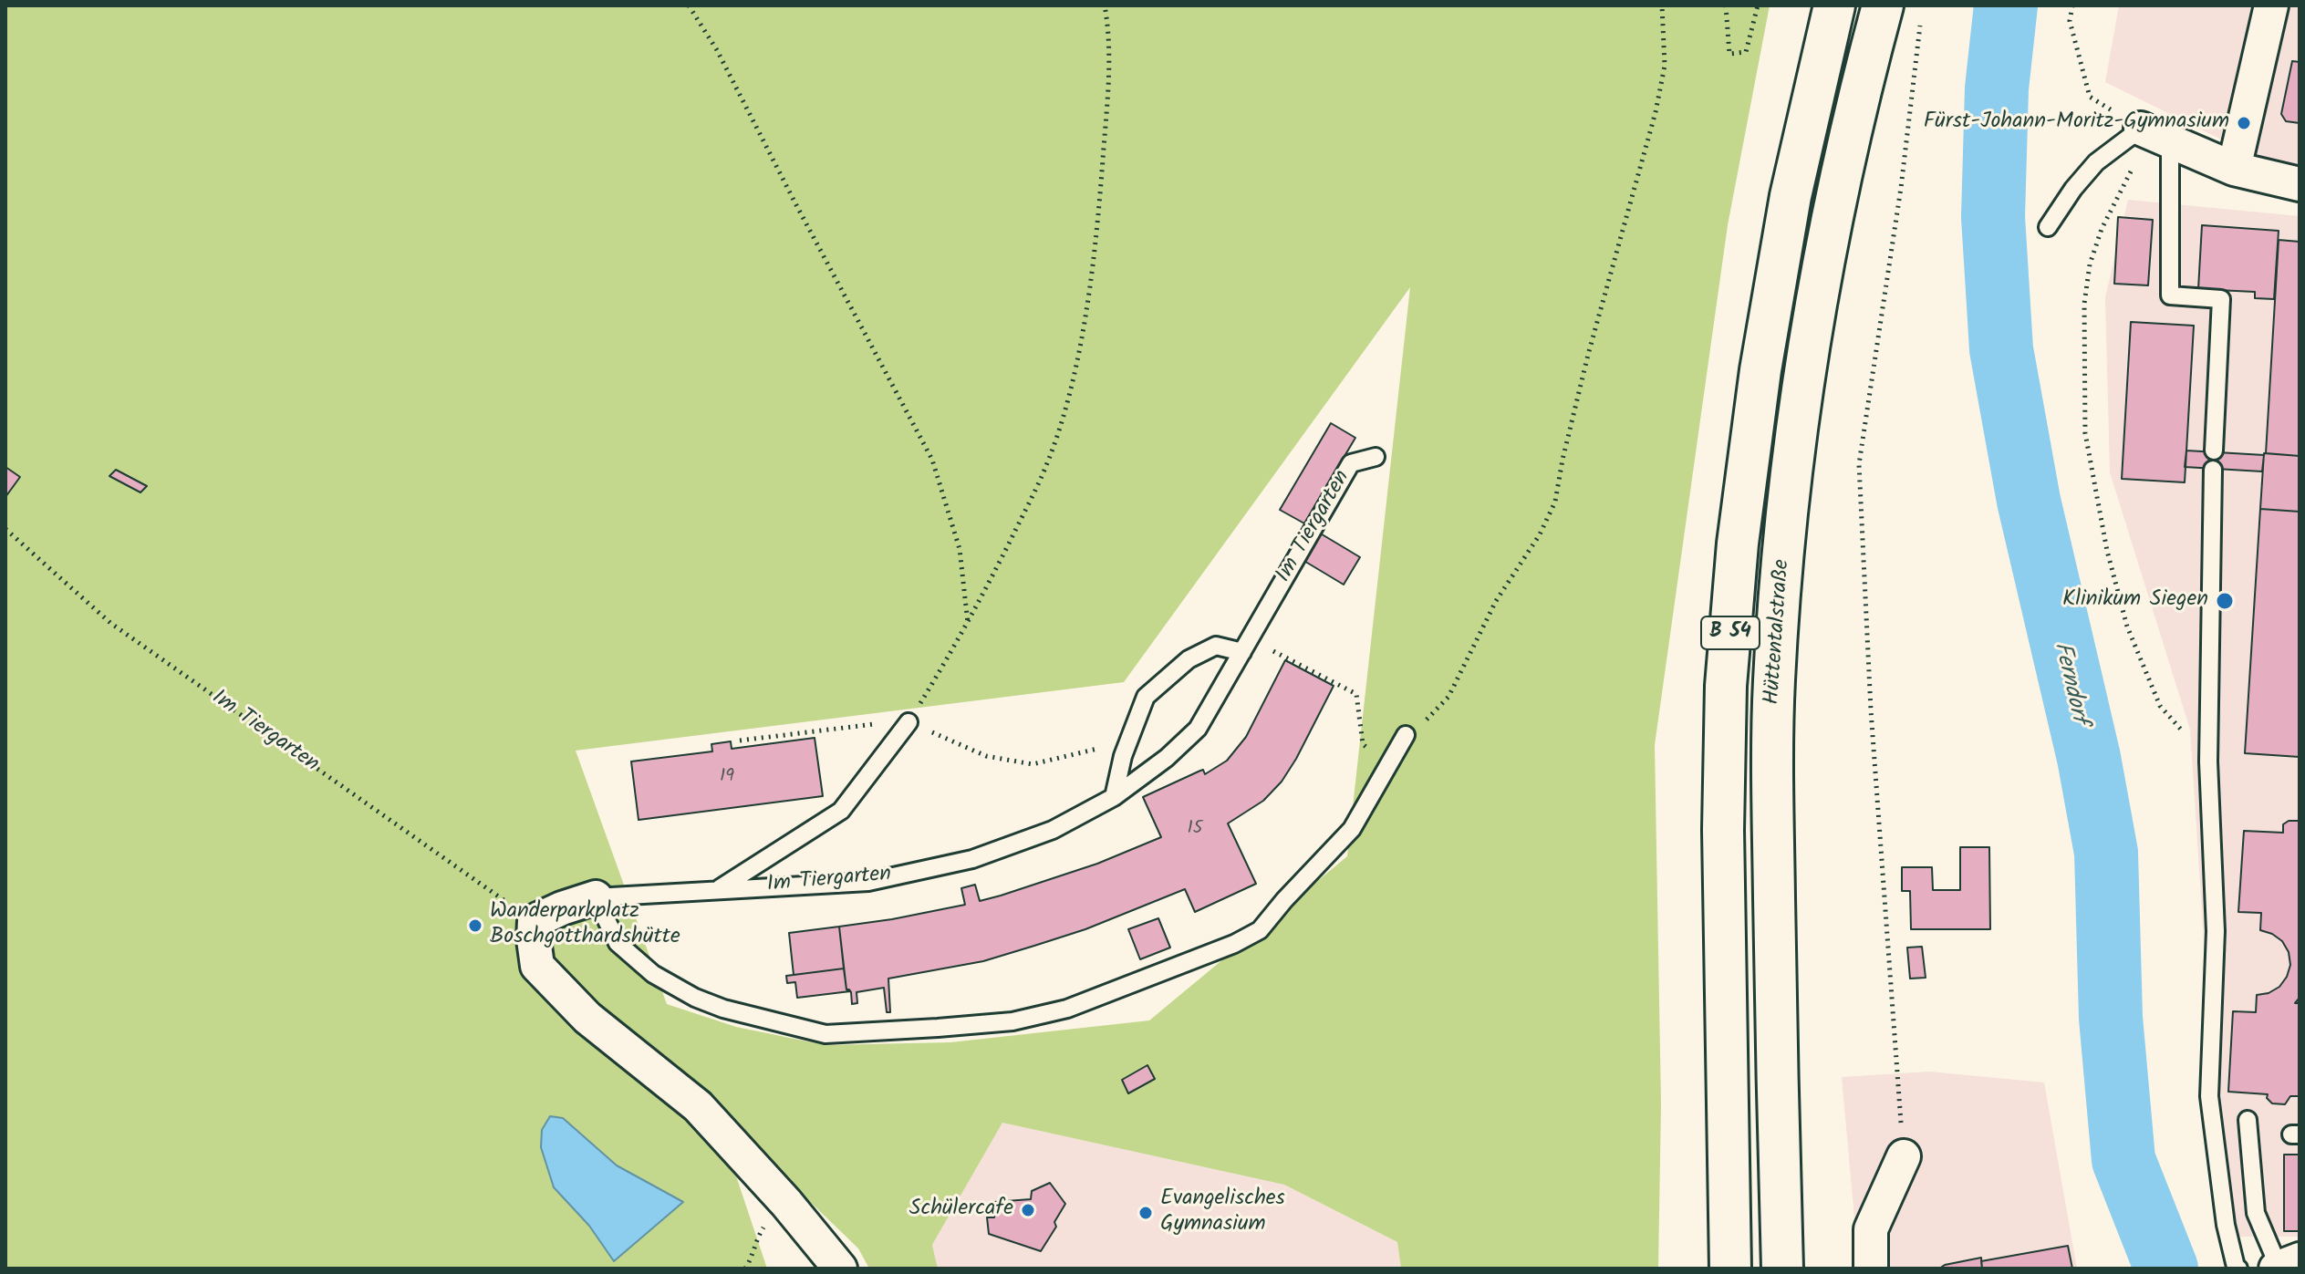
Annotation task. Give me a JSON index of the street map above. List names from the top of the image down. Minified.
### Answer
{"streets":{"highway":["Hüttentalstraße","B 54"],"street":["Im Tiergarten"]},"water":["Ferndorf"],"places":["Fürst-Johann-Moritz-Gymnasium","Klinikum Siegen","Wanderparkplatz Boschgotthardshütte","Schülercafe","Evangelisches Gymnasium"],"house_numbers":["19","15"]}
